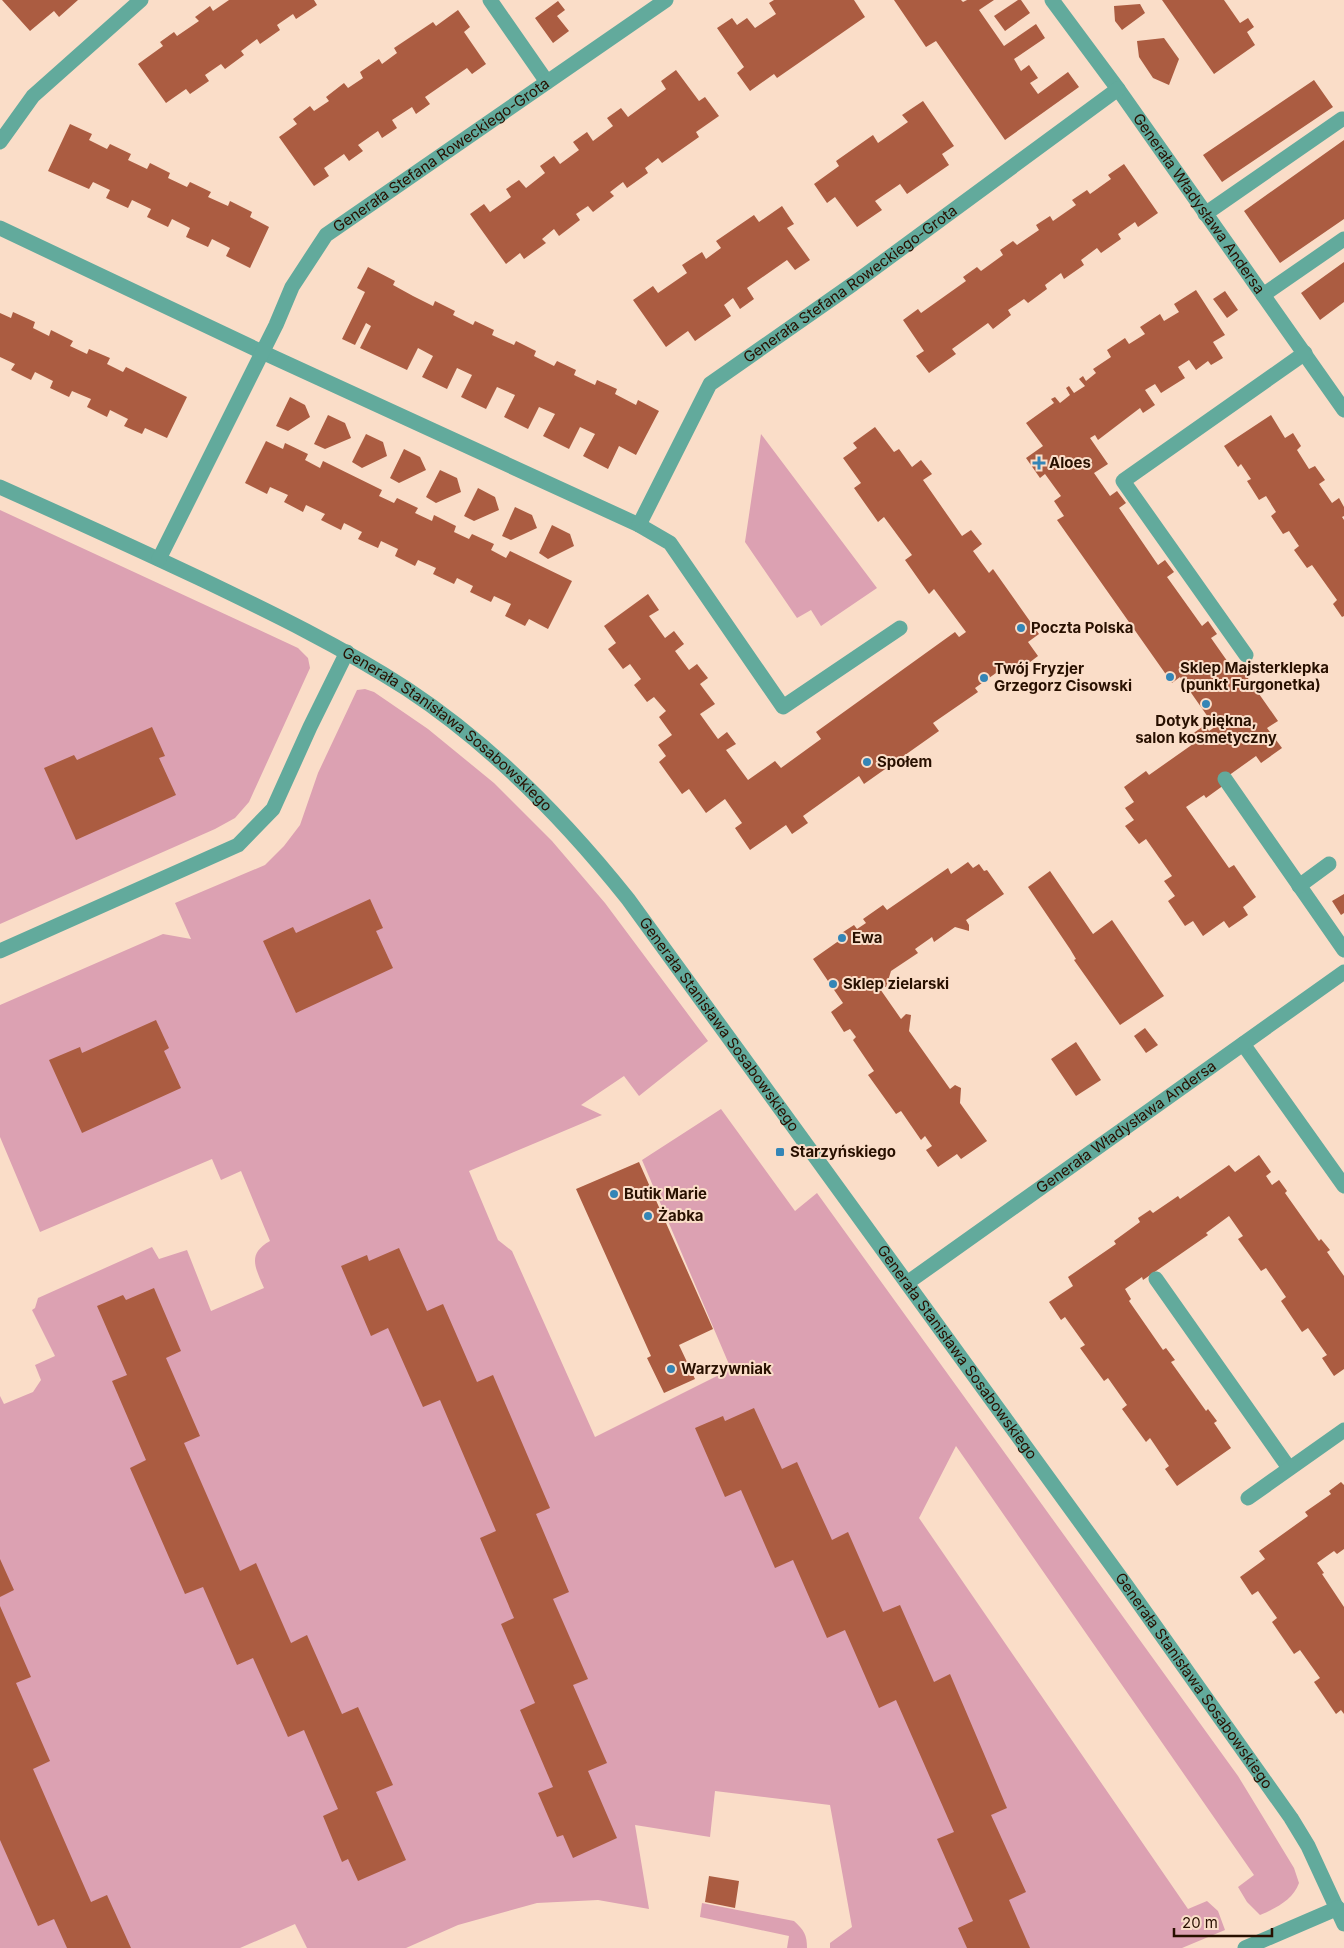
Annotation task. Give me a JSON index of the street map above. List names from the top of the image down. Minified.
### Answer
{"streets":{"street":["Generała Stefana Roweckiego-Grota","Generała Władysława Andersa","Generała Stanisława Sosabowskiego"]},"crossings":[["Generała Stefana Roweckiego-Grota","Generała Władysława Andersa"],["Generała Stefana Roweckiego-Grota","Generała Stanisława Sosabowskiego"],["Generała Władysława Andersa","Generała Stanisława Sosabowskiego"]],"places":{"health":["Aloes"],"other":["Poczta Polska","Sklep Majsterklepka (punkt Furgonetka)","Twój Fryzjer Grzegorz Cisowski","Dotyk piękna, salon kosmetyczny","Społem","Ewa","Sklep zielarski","Butik Marie","Żabka","Warzywniak"],"transit":["Starzyńskiego"]},"scale_bar":"20 m"}
